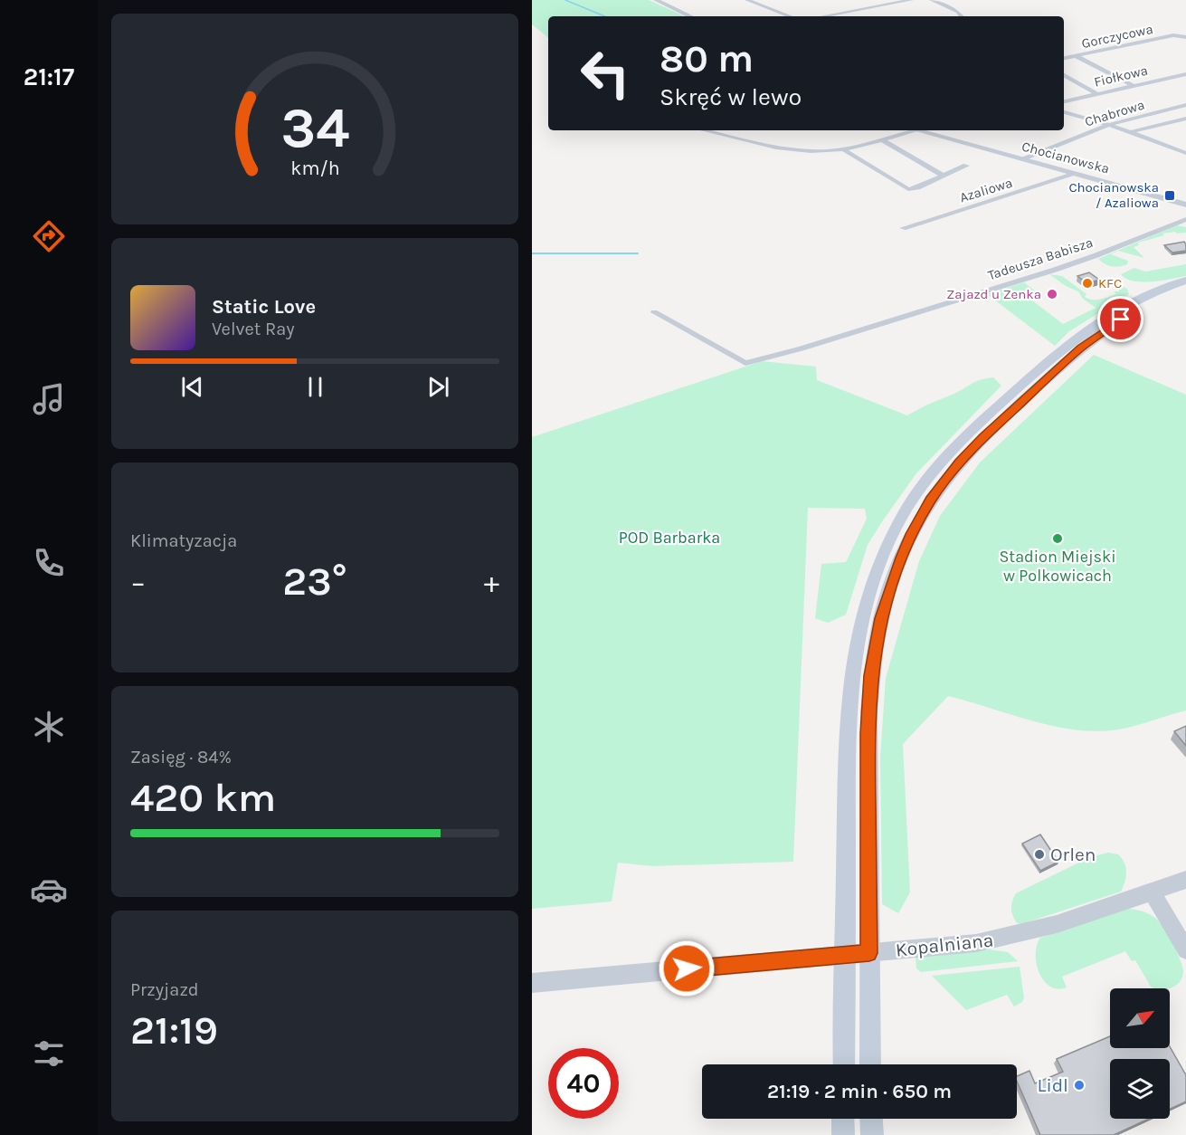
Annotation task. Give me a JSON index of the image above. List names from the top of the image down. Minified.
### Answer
{"streets":{"street":["Gorczycowa","Fiołkowa","Chabrowa","Chocianowska","Azaliowa","Tadeusza Babisza","Kopalniana"]},"crossings":[["Chabrowa","Chocianowska"],["Chocianowska","Azaliowa"]],"parks":["POD Barbarka"],"places":{"transit":["Chocianowska / Azaliowa"],"other":["KFC","Zajazd u Zenka","Stadion Miejski w Polkowicach","Orlen","Lidl"]},"north":"top right","page":{"tabs":"21:17","turn":["80 m","Skręć w lewo"],"song":["Static Love","Velvet Ray"],"tile":["Klimatyzacja",["Zasięg · 84%","420 km"],["Przyjazd","21:19"]],"heat":["−","23°","+"],"limit":"40","trip":"21:19 · 2 min · 650 m","gauge":["34","km/h"]}}
